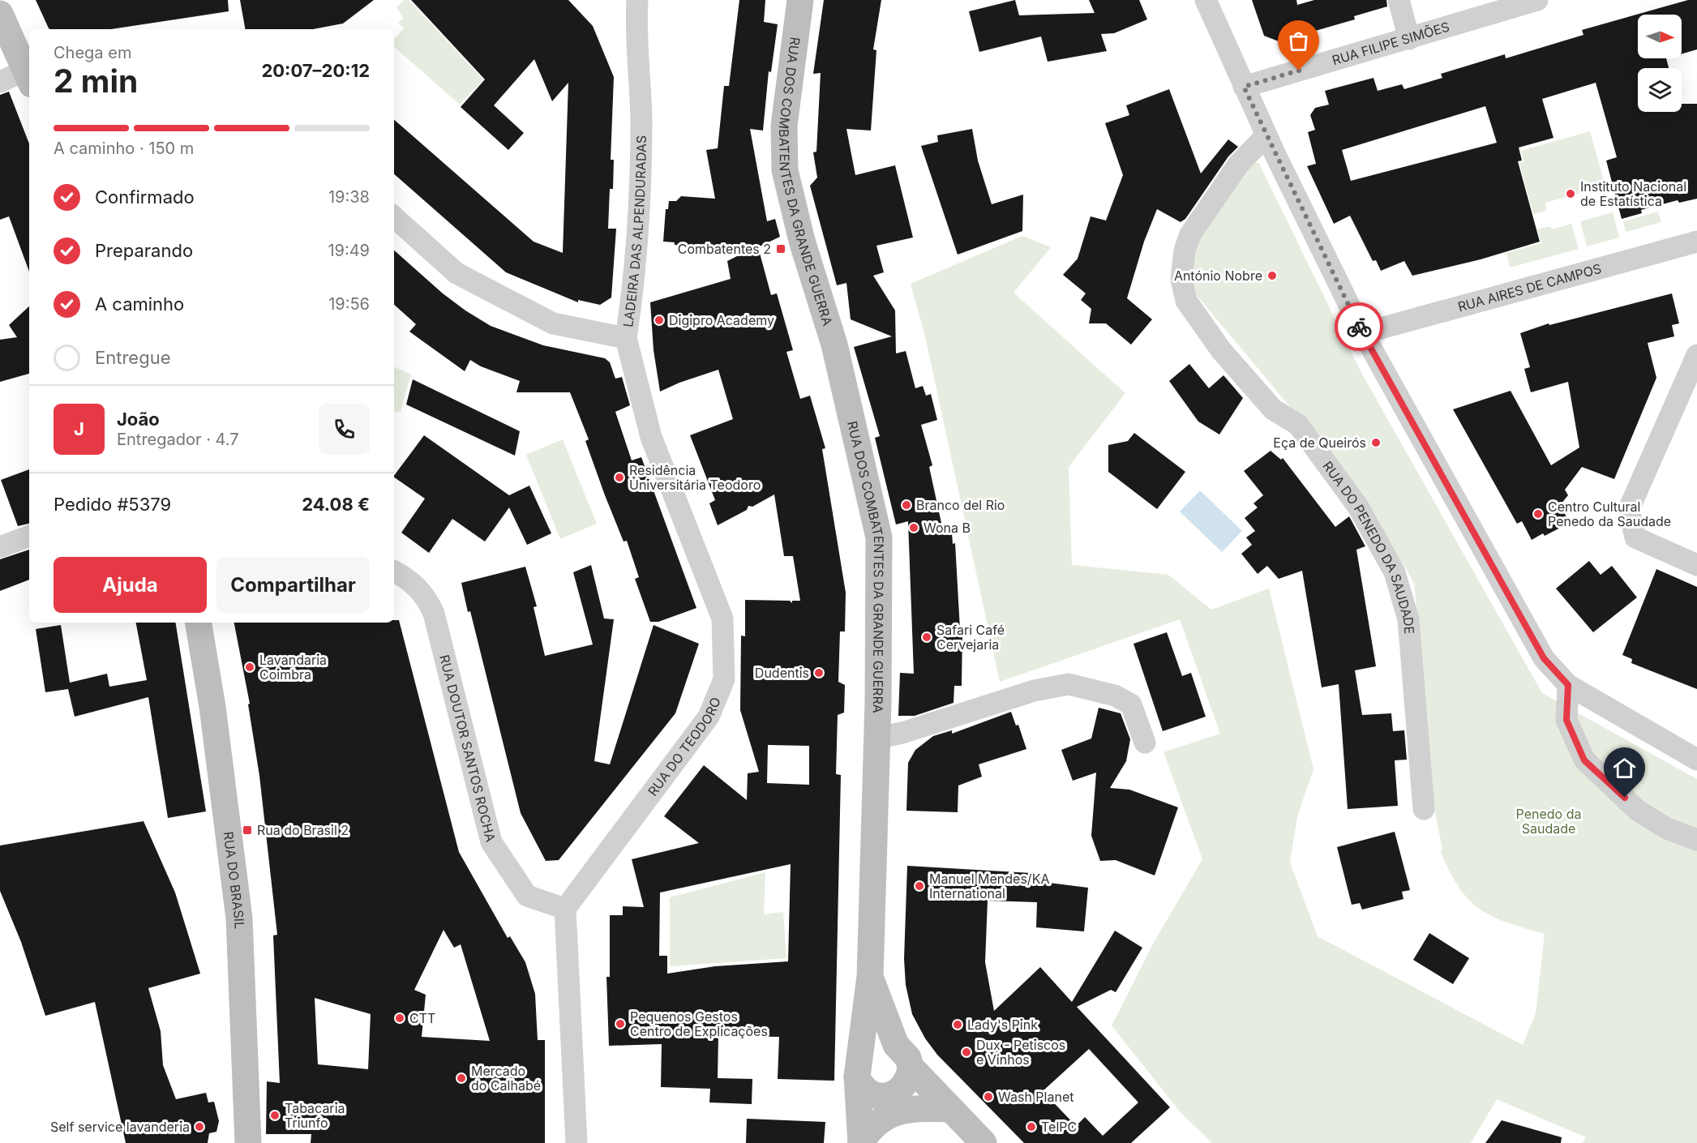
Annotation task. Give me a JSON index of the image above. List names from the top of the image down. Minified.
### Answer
{"streets":{"main road":["RUA DOS COMBATENTES DA GRANDE GUERRA","RUA DO BRASIL"],"street":["RUA FILIPE SIMÕES","LADEIRA DAS ALPENDURADAS","RUA AIRES DE CAMPOS","RUA DO PENEDO DA SAUDADE","RUA DO TEODORO","RUA DOUTOR SANTOS ROCHA"]},"crossings":[["LADEIRA DAS ALPENDURADAS","RUA DO TEODORO"],["RUA DO TEODORO","RUA DOUTOR SANTOS ROCHA"]],"parks":["Penedo da Saudade"],"places":{"other":["Instituto Nacional de Estatística","António Nobre","Digipro Academy","Eça de Queirós","Residência Universitária Teodoro","Branco del Rio","Centro Cultural Penedo da Saudade","Wona B","Safari Café Cervejaria","Lavandaria Coimbra","Dudentis","Manuel Mendes/KA International","CTT","Pequenos Gestos Centro de Explicações","Lady's Pink","Dux - Petiscos e Vinhos","Mercado do Calhabé","Wash Planet","Tabacaria Triunfo","Self service lavanderia","TelPC"],"transit":["Combatentes 2","Rua do Brasil 2"]},"north":"right","page":{"heading":["2 min","Chega em","20:07–20:12"],"panel":["João","Entregador · 4.7","Pedido #5379","24.08 €"],"bar":"A caminho · 150 m","list":[["Confirmado","19:38"],["Preparando","19:49"],["A caminho","19:56"],"Entregue"],"round":"J","buttons":["Ajuda","Compartilhar"]}}
